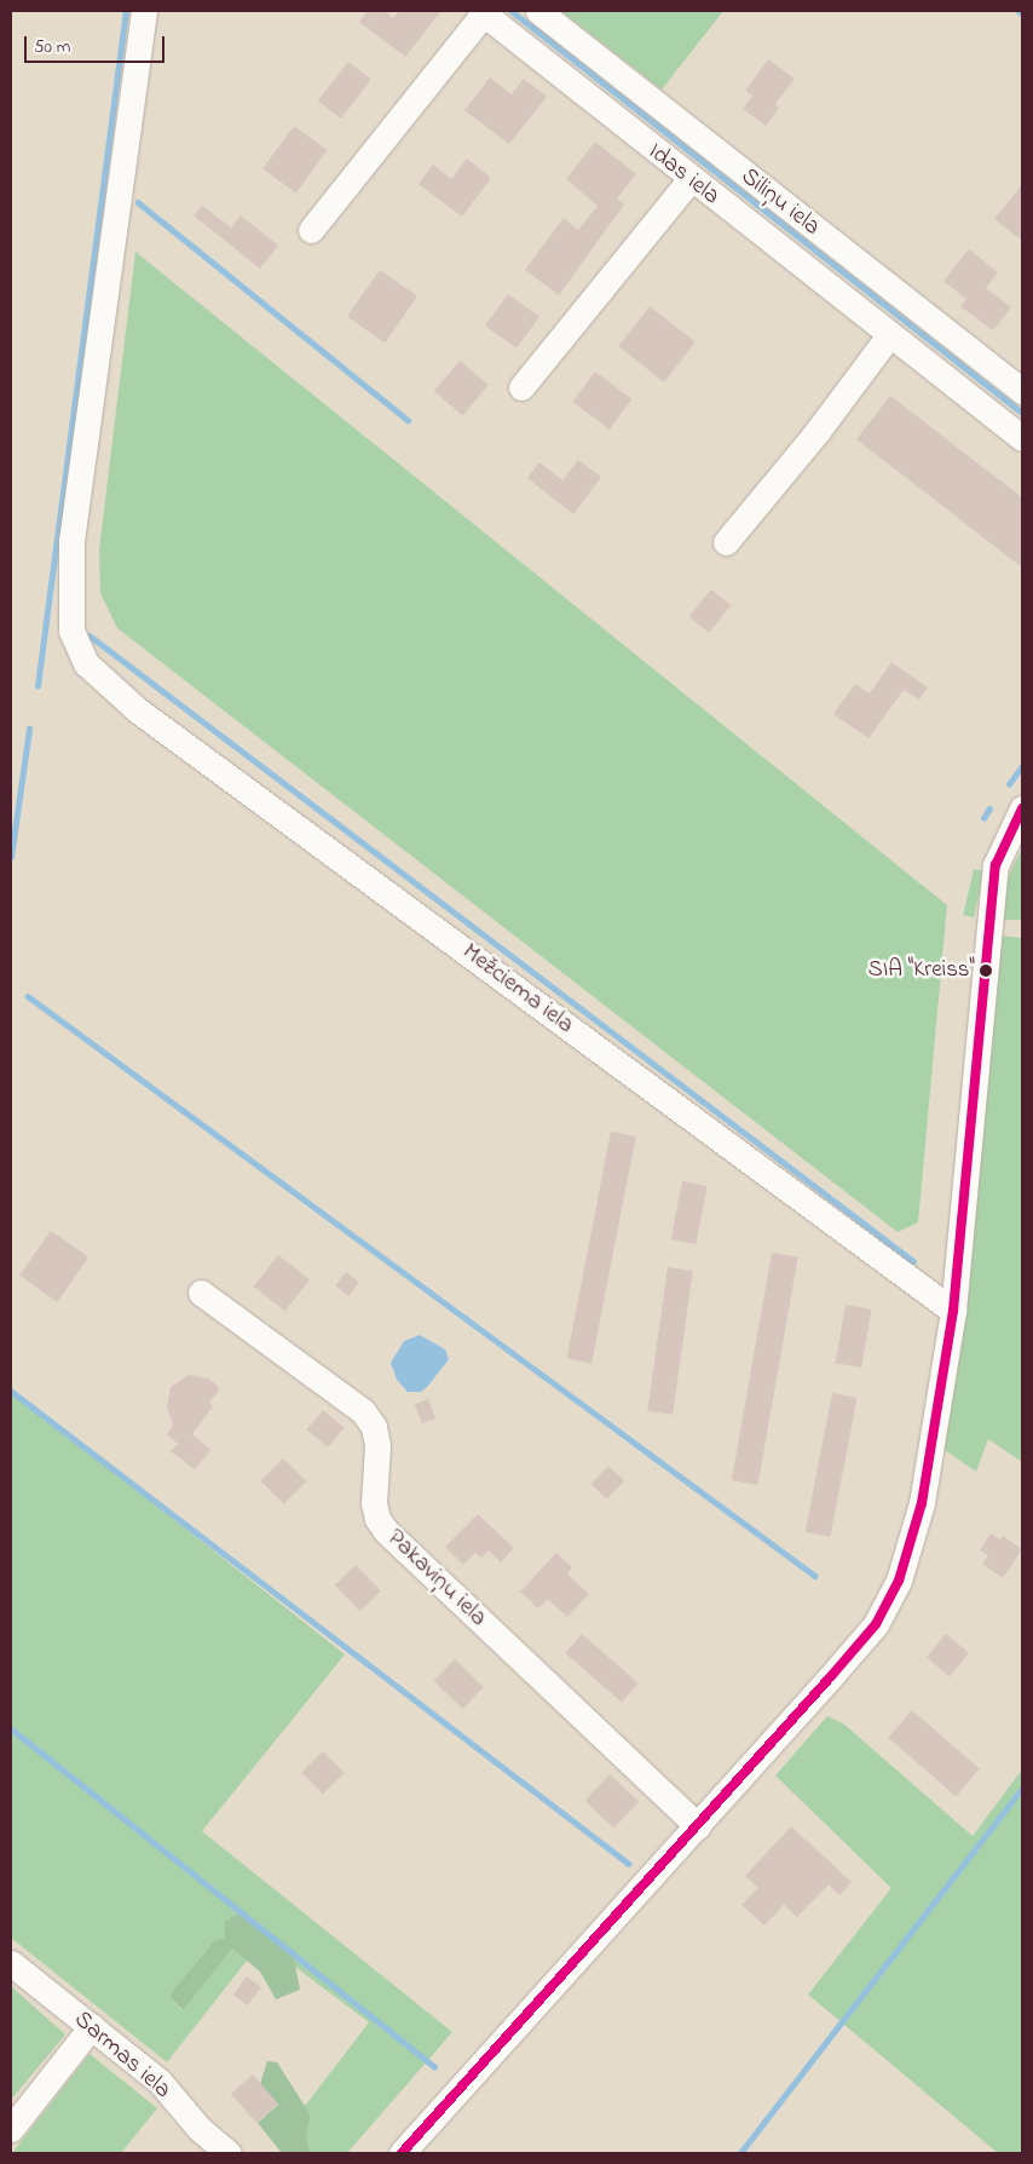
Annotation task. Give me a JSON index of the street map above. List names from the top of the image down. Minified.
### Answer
{"streets":{"street":["Idas iela","Siliņu iela","Mežciema iela","Pakaviņu iela","Sarmas iela"]},"places":["SIA \"Kreiss\""],"scale_bar":"50 m"}
